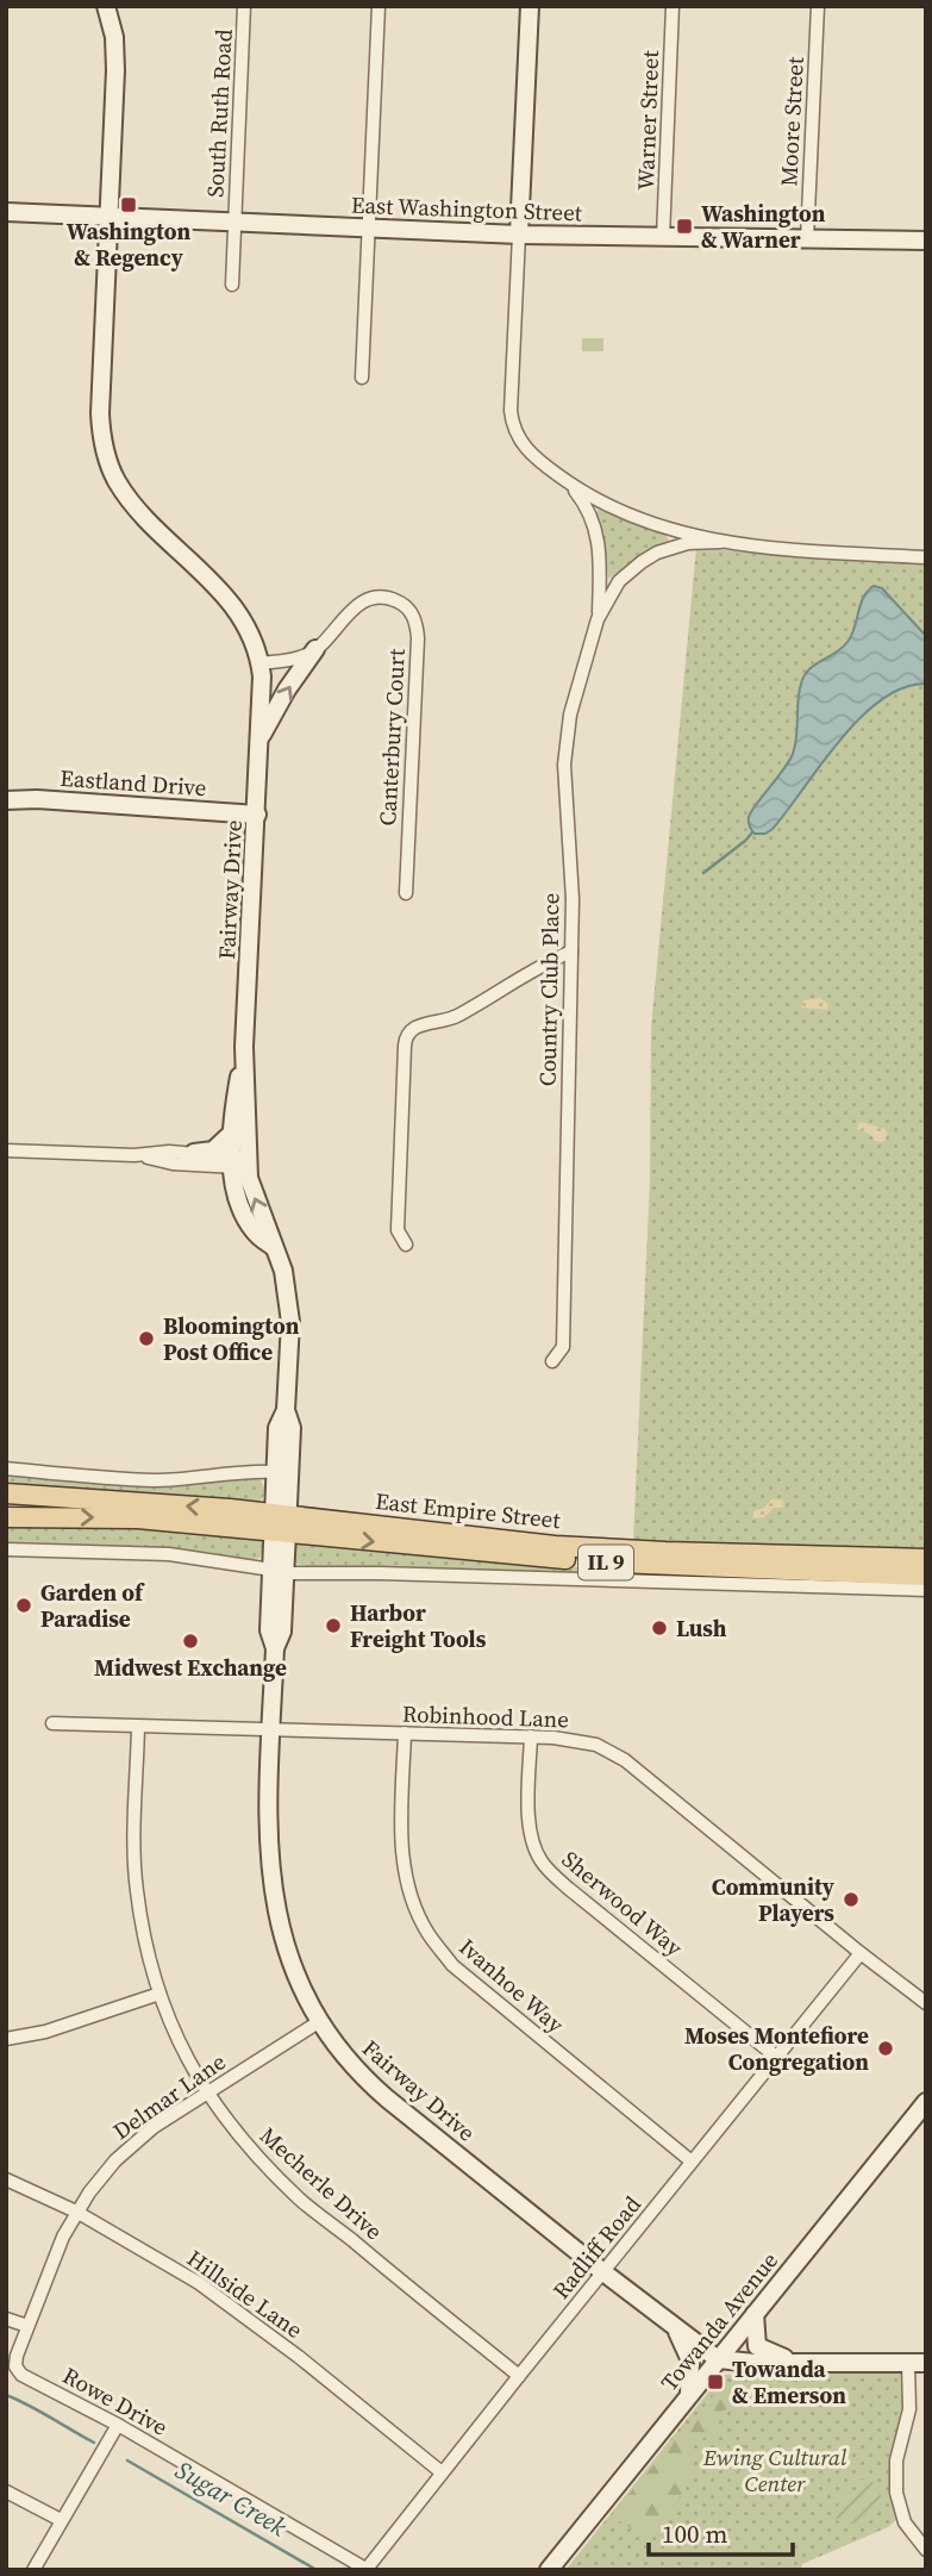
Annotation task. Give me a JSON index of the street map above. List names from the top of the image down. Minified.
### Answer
{"streets":{"main road":["East Washington Street","Eastland Drive","Fairway Drive","East Empire Street","IL 9","Towanda Avenue"],"street":["South Ruth Road","Warner Street","Moore Street","Canterbury Court","Country Club Place","Robinhood Lane","Sherwood Way","Ivanhoe Way","Delmar Lane","Mecherle Drive","Radliff Road","Hillside Lane","Rowe Drive"]},"crossings":[["South Ruth Road","East Washington Street"],["Warner Street","East Washington Street"],["Moore Street","East Washington Street"],["East Washington Street","Country Club Place"],["Canterbury Court","Fairway Drive"],["Eastland Drive","Fairway Drive"],["Fairway Drive","East Empire Street"],["Fairway Drive","Robinhood Lane"],["Fairway Drive","Delmar Lane"],["Fairway Drive","Radliff Road"],["Fairway Drive","Towanda Avenue"],["Robinhood Lane","Sherwood Way"],["Robinhood Lane","Ivanhoe Way"],["Robinhood Lane","Mecherle Drive"],["Robinhood Lane","Radliff Road"],["Sherwood Way","Radliff Road"],["Ivanhoe Way","Radliff Road"],["Delmar Lane","Mecherle Drive"],["Delmar Lane","Hillside Lane"],["Delmar Lane","Rowe Drive"],["Mecherle Drive","Radliff Road"],["Radliff Road","Hillside Lane"],["Radliff Road","Rowe Drive"]],"water":["Sugar Creek"],"parks":["Ewing Cultural Center"],"places":{"transit":["Washington & Regency","Washington & Warner","Towanda & Emerson"],"other":["Bloomington Post Office","Garden of Paradise","Harbor Freight Tools","Lush","Midwest Exchange","Community Players","Moses Montefiore Congregation"]},"scale_bar":"100 m"}
